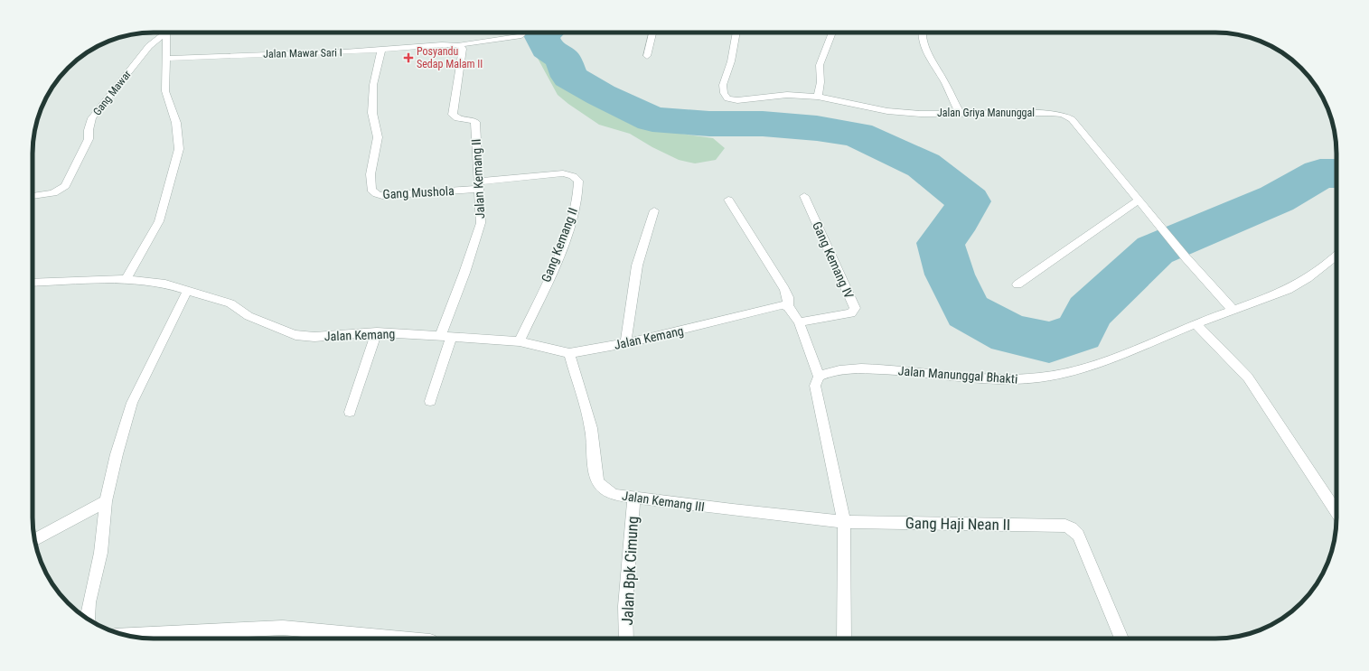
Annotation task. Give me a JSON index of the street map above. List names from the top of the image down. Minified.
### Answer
{"streets":{"street":["Jalan Mawar Sari I","Gang Mawar","Jalan Griya Manunggal","Jalan Kemang II","Gang Mushola","Gang Kemang II","Gang Kemang IV","Jalan Kemang","Jalan Manunggal Bhakti","Jalan Kemang III","Gang Haji Nean II","Jalan Bpk Cimung"]},"crossings":[["Jalan Mawar Sari I","Jalan Kemang II"],["Jalan Mawar Sari I","Gang Mushola"],["Jalan Griya Manunggal","Jalan Manunggal Bhakti"],["Jalan Kemang II","Gang Mushola"],["Jalan Kemang II","Gang Kemang II"],["Jalan Kemang II","Jalan Kemang"],["Gang Mushola","Gang Kemang II"],["Gang Kemang II","Jalan Kemang"],["Jalan Kemang","Jalan Kemang III"],["Jalan Kemang III","Gang Haji Nean II"],["Jalan Kemang III","Jalan Bpk Cimung"]],"places":{"health":["Posyandu Sedap Malam II"]}}
